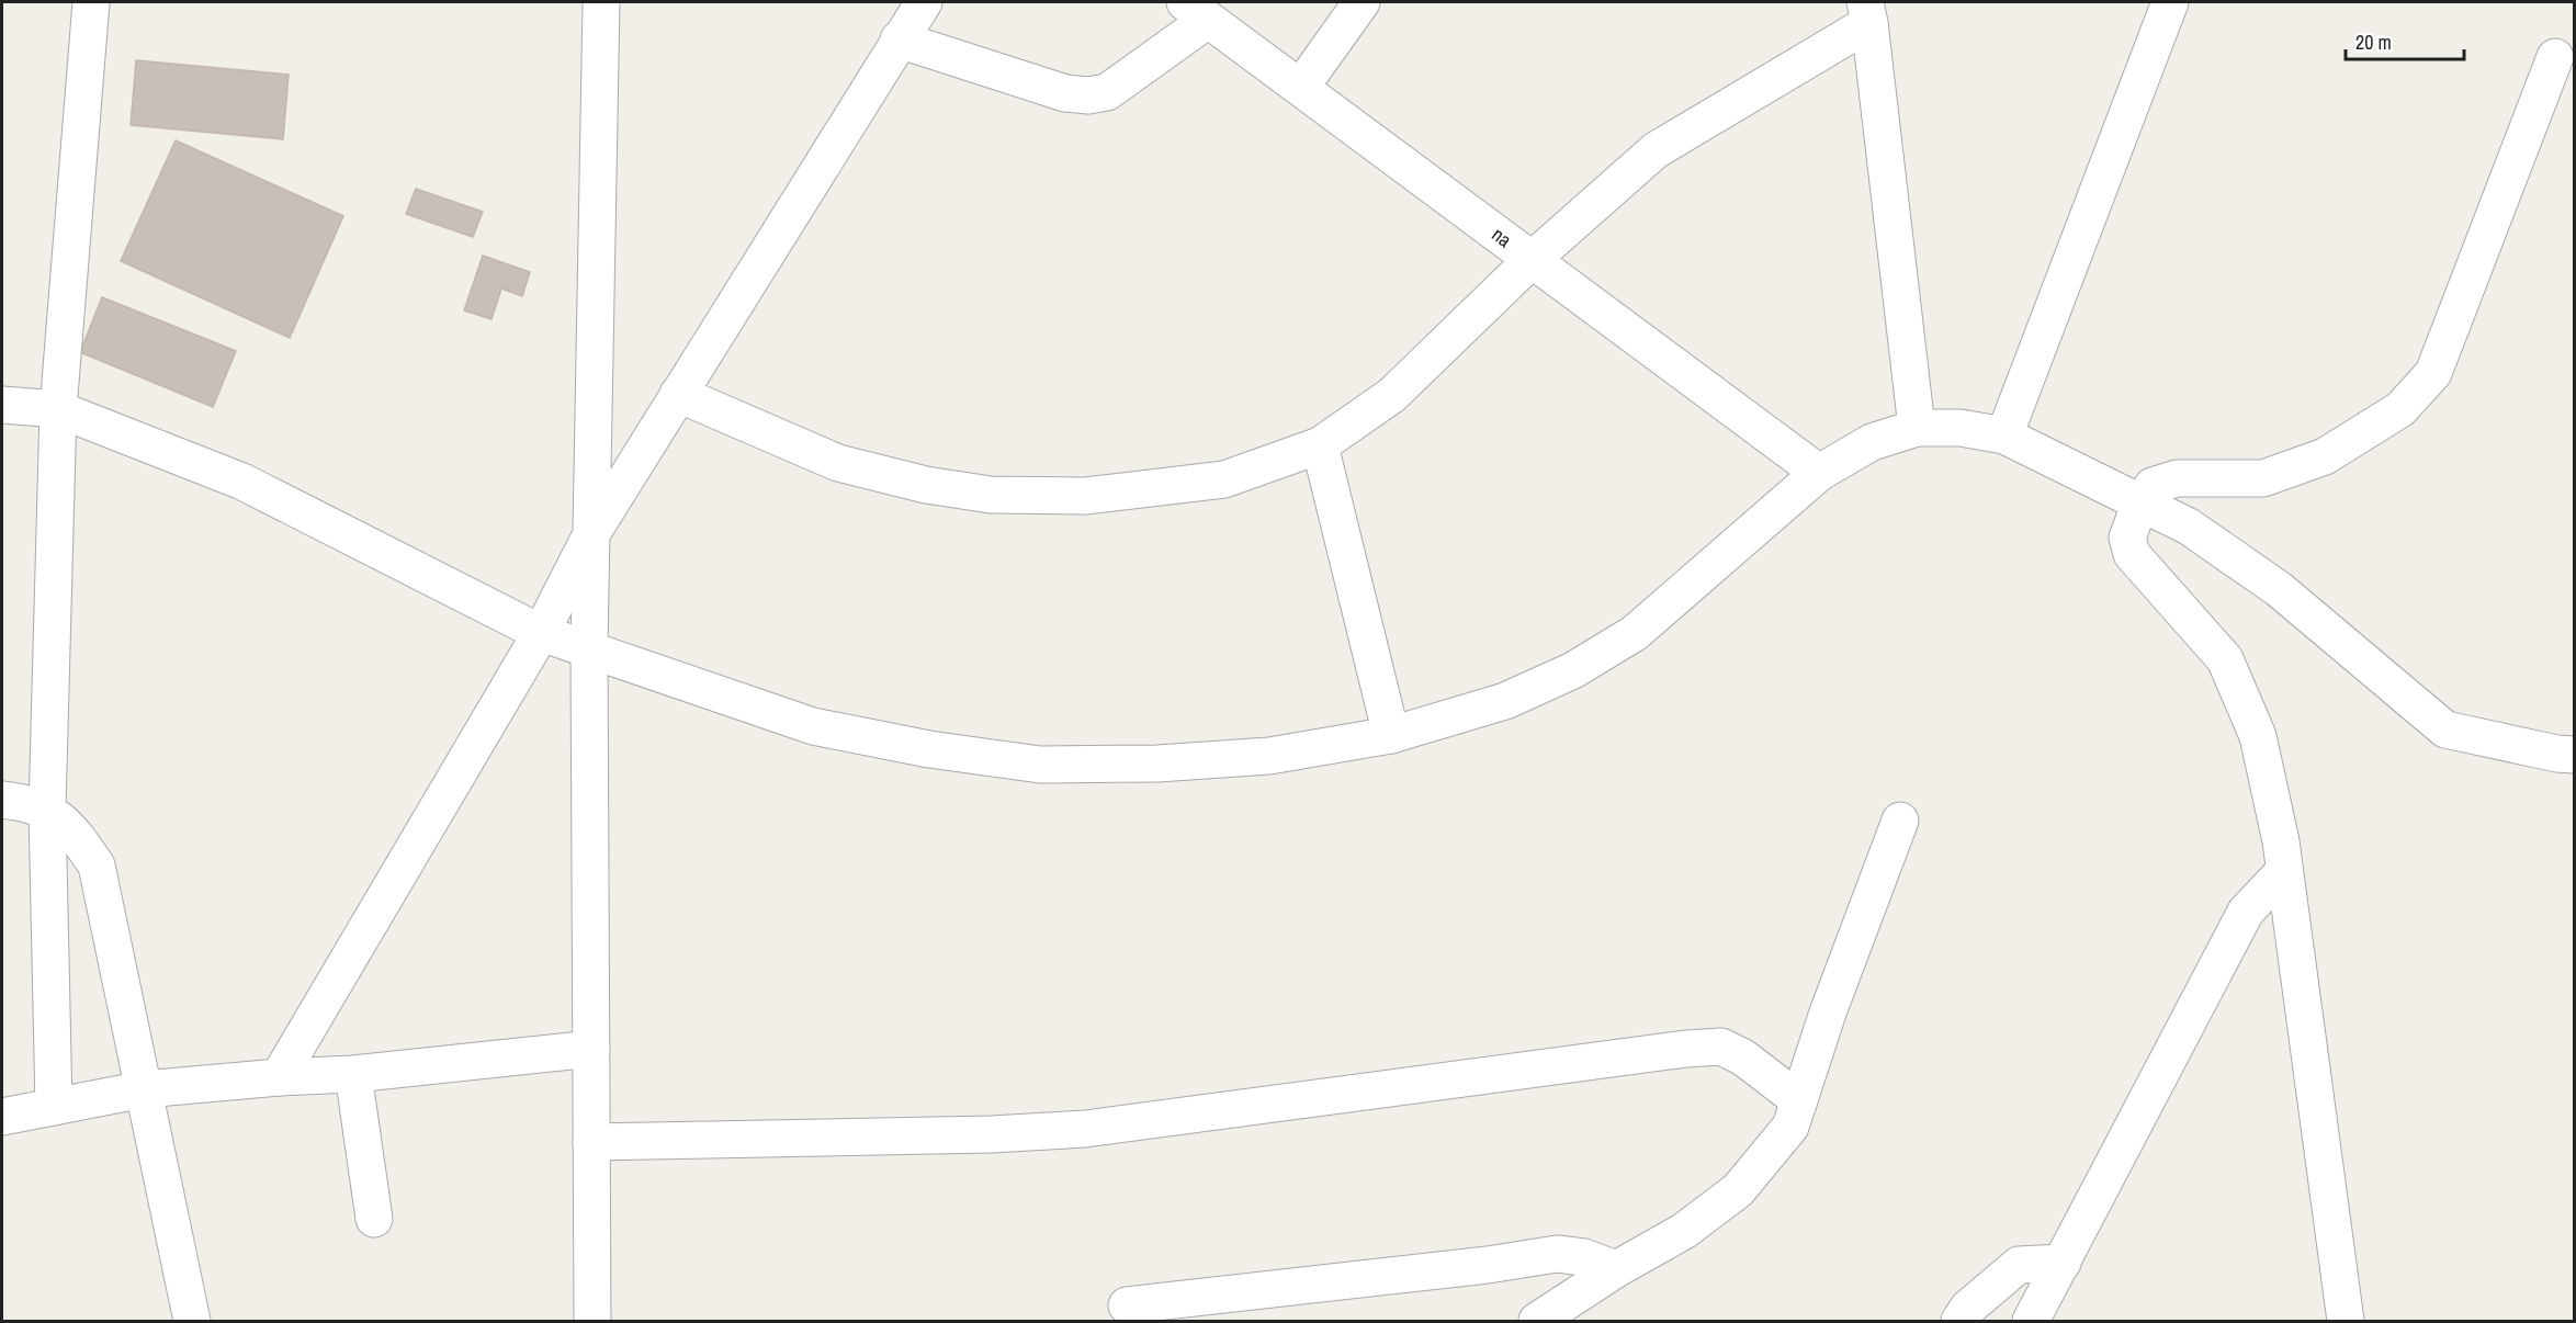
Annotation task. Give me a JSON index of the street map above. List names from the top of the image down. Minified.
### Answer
{"streets":{"street":["na"]},"scale_bar":"20 m"}
